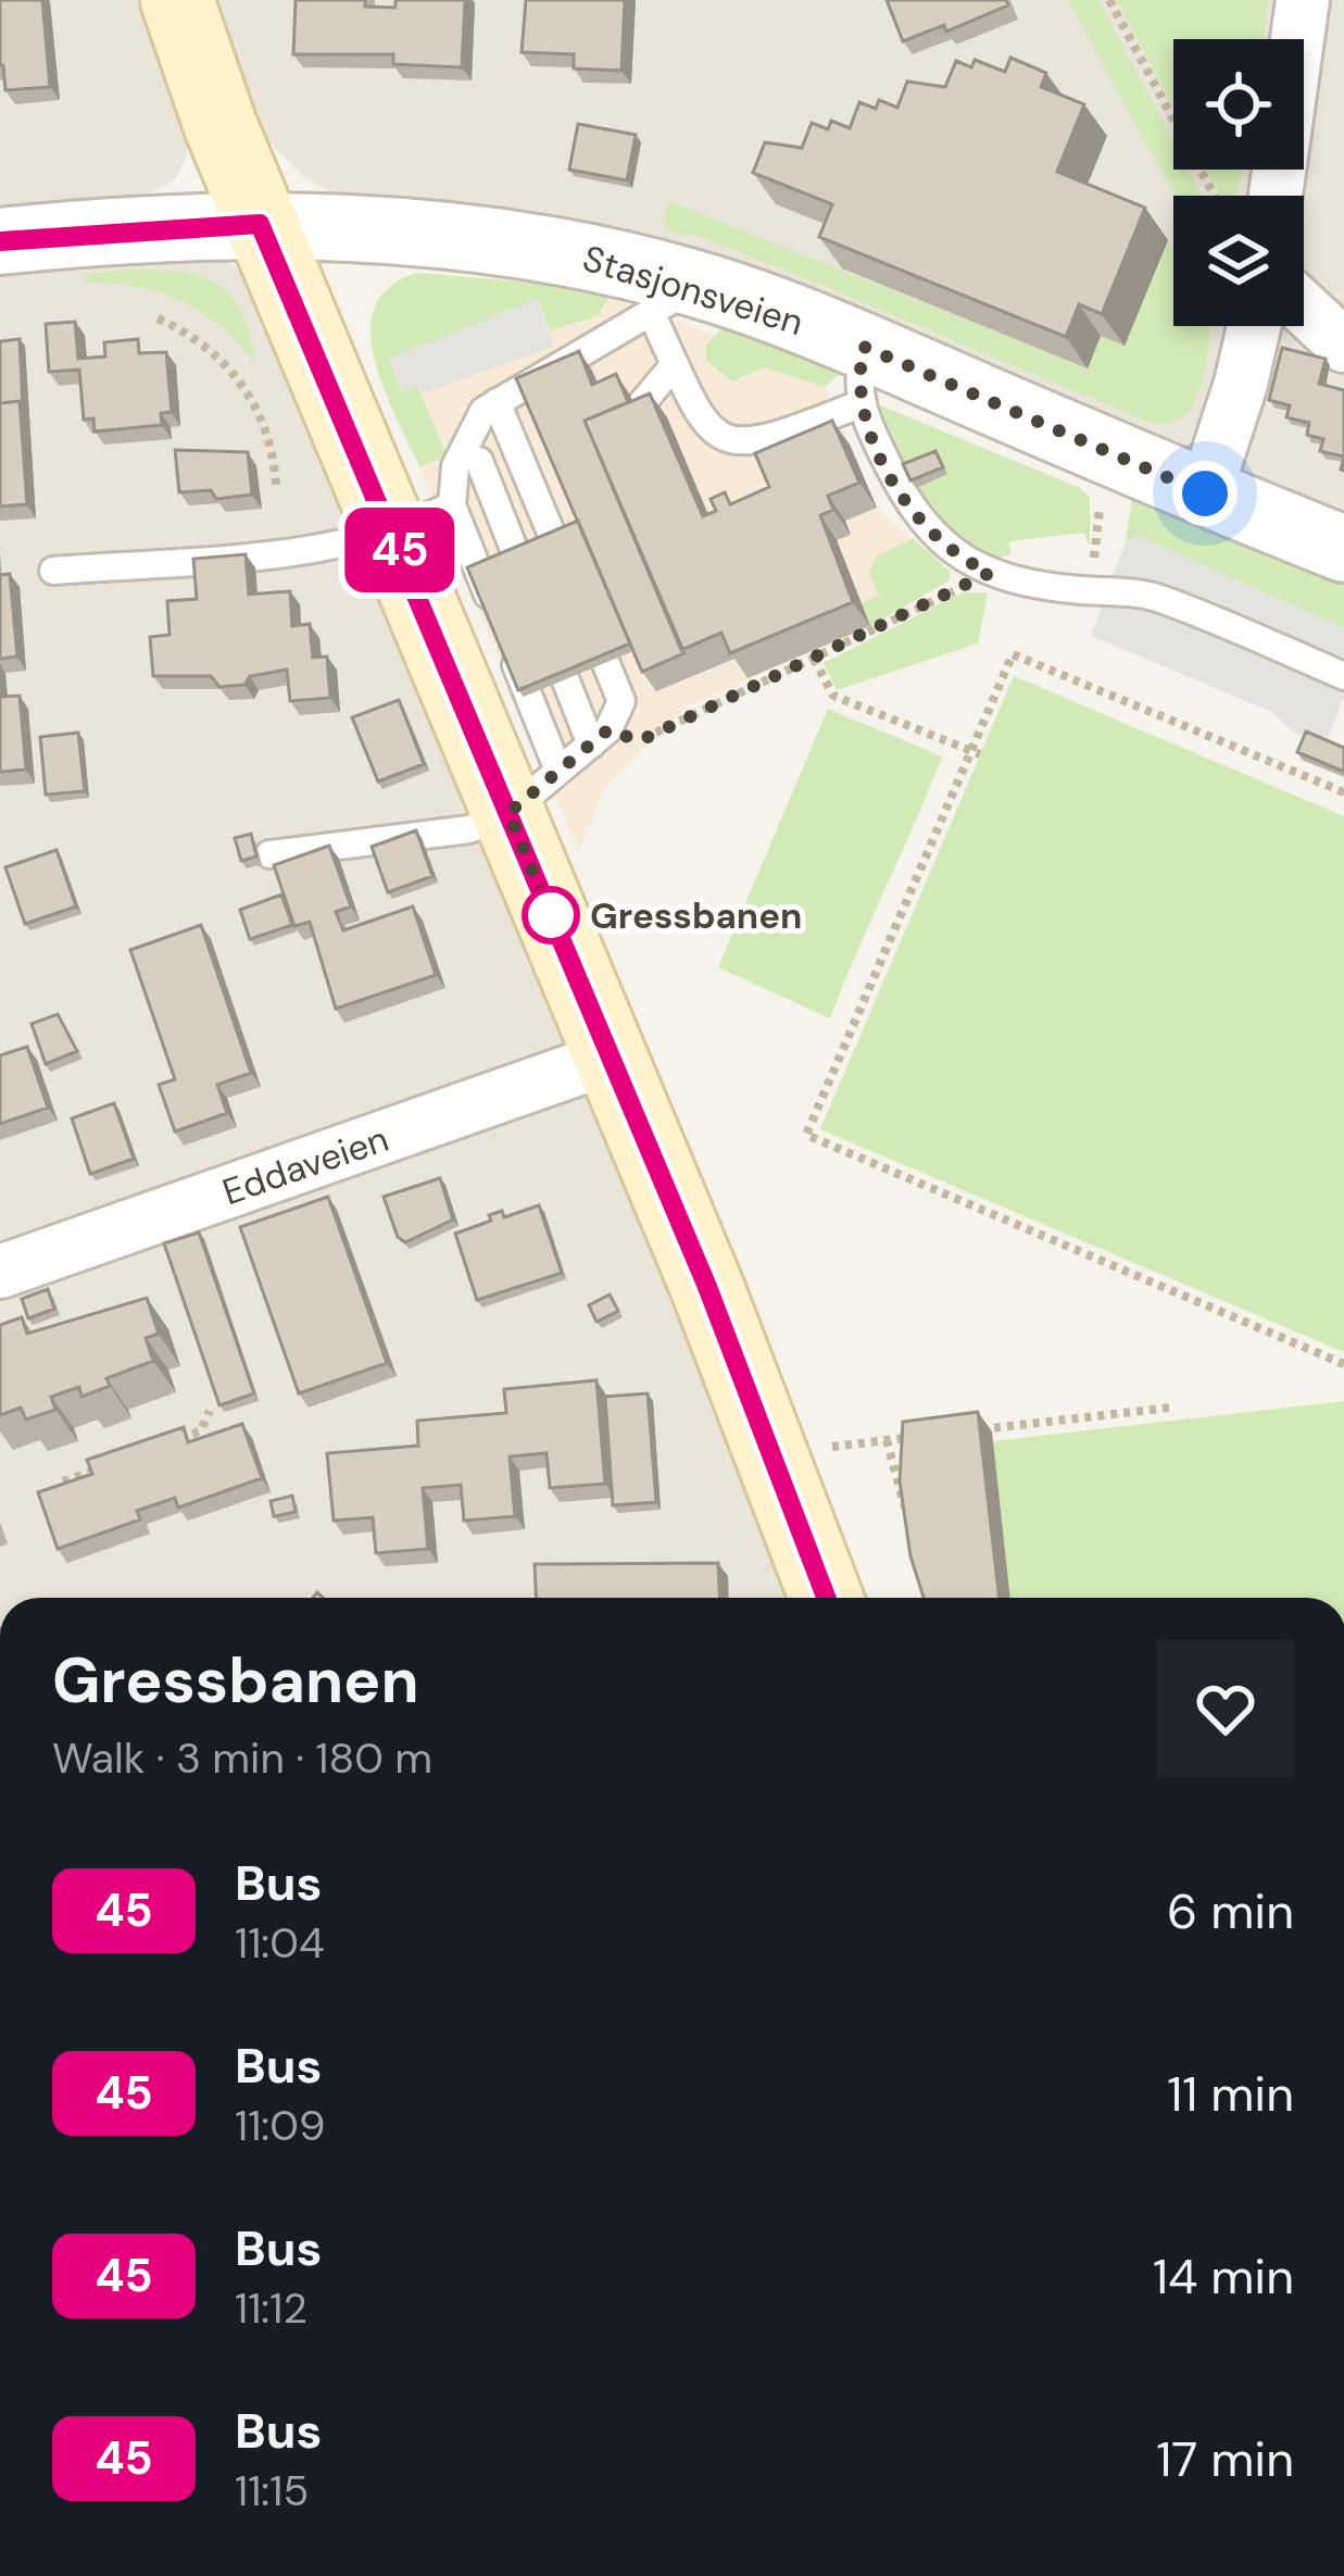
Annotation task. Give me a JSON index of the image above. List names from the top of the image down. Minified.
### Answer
{"streets":{"street":["Stasjonsveien","Eddaveien"]},"places":["Gressbanen"],"lines":["bus line 45"],"page":{"on_map":"45","heading":["Gressbanen","Walk · 3 min · 180 m"],"list":[{"mark":"45","name":"Bus","note":"11:04","value":"6 min"},{"mark":"45","name":"Bus","note":"11:09","value":"11 min"},{"mark":"45","name":"Bus","note":"11:12","value":"14 min"},{"mark":"45","name":"Bus","note":"11:15","value":"17 min"}]}}
